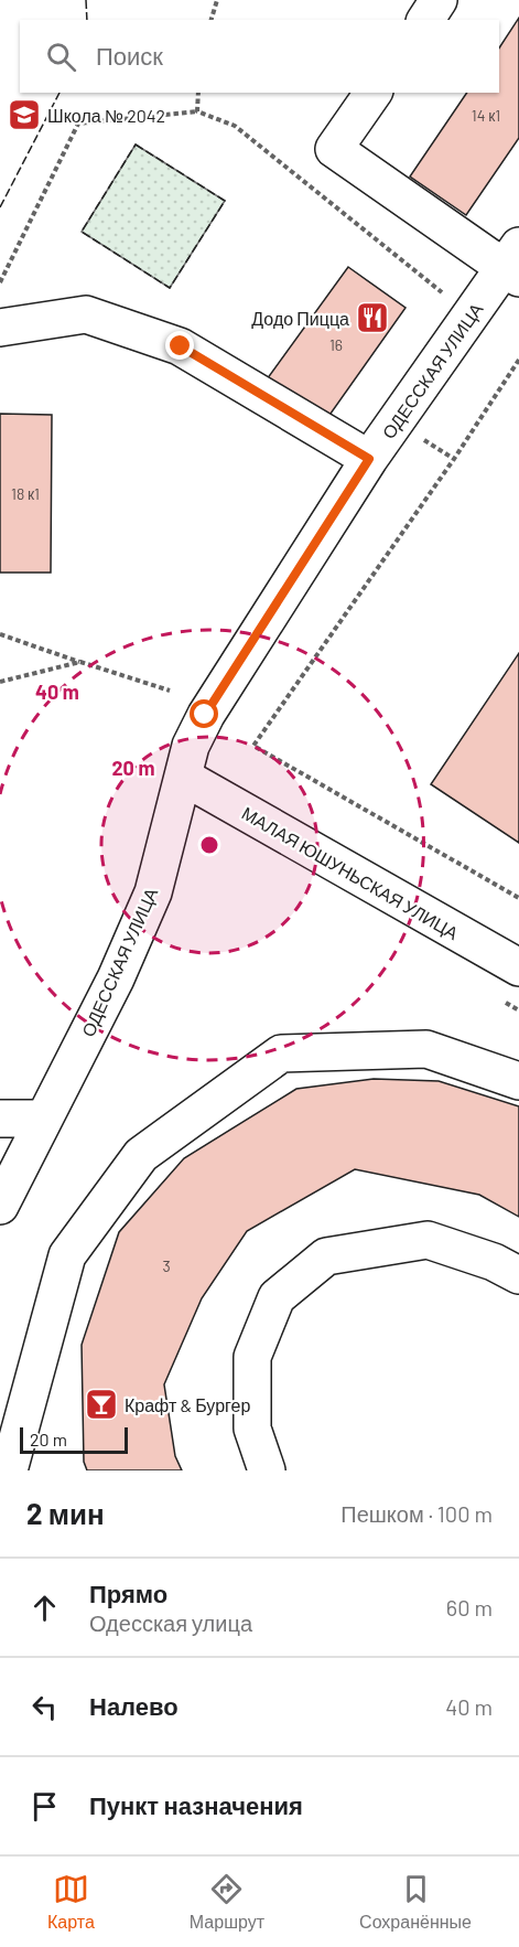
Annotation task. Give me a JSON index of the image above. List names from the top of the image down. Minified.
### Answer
{"streets":{"street":["ОДЕССКАЯ УЛИЦА","МАЛАЯ ЮШУНЬСКАЯ УЛИЦА"]},"crossings":[["ОДЕССКАЯ УЛИЦА","МАЛАЯ ЮШУНЬСКАЯ УЛИЦА"]],"places":{"school or university":["Школа № 2042"],"restaurant":["Додо Пицца"],"bar":["Крафт & Бургер"]},"house_numbers":["14 к1","16","18 к1","3"],"scale_bar":"20 m","page":{"search":"Поиск","scale":"20 m","heading":["2 мин","Пешком · 100 m"],"list":[["Прямо","Одесская улица","60 m"],["Налево","40 m"],"Пункт назначения"],"nav":["Карта","Маршрут","Сохранённые"]},"rings":["40 m","20 m"]}
